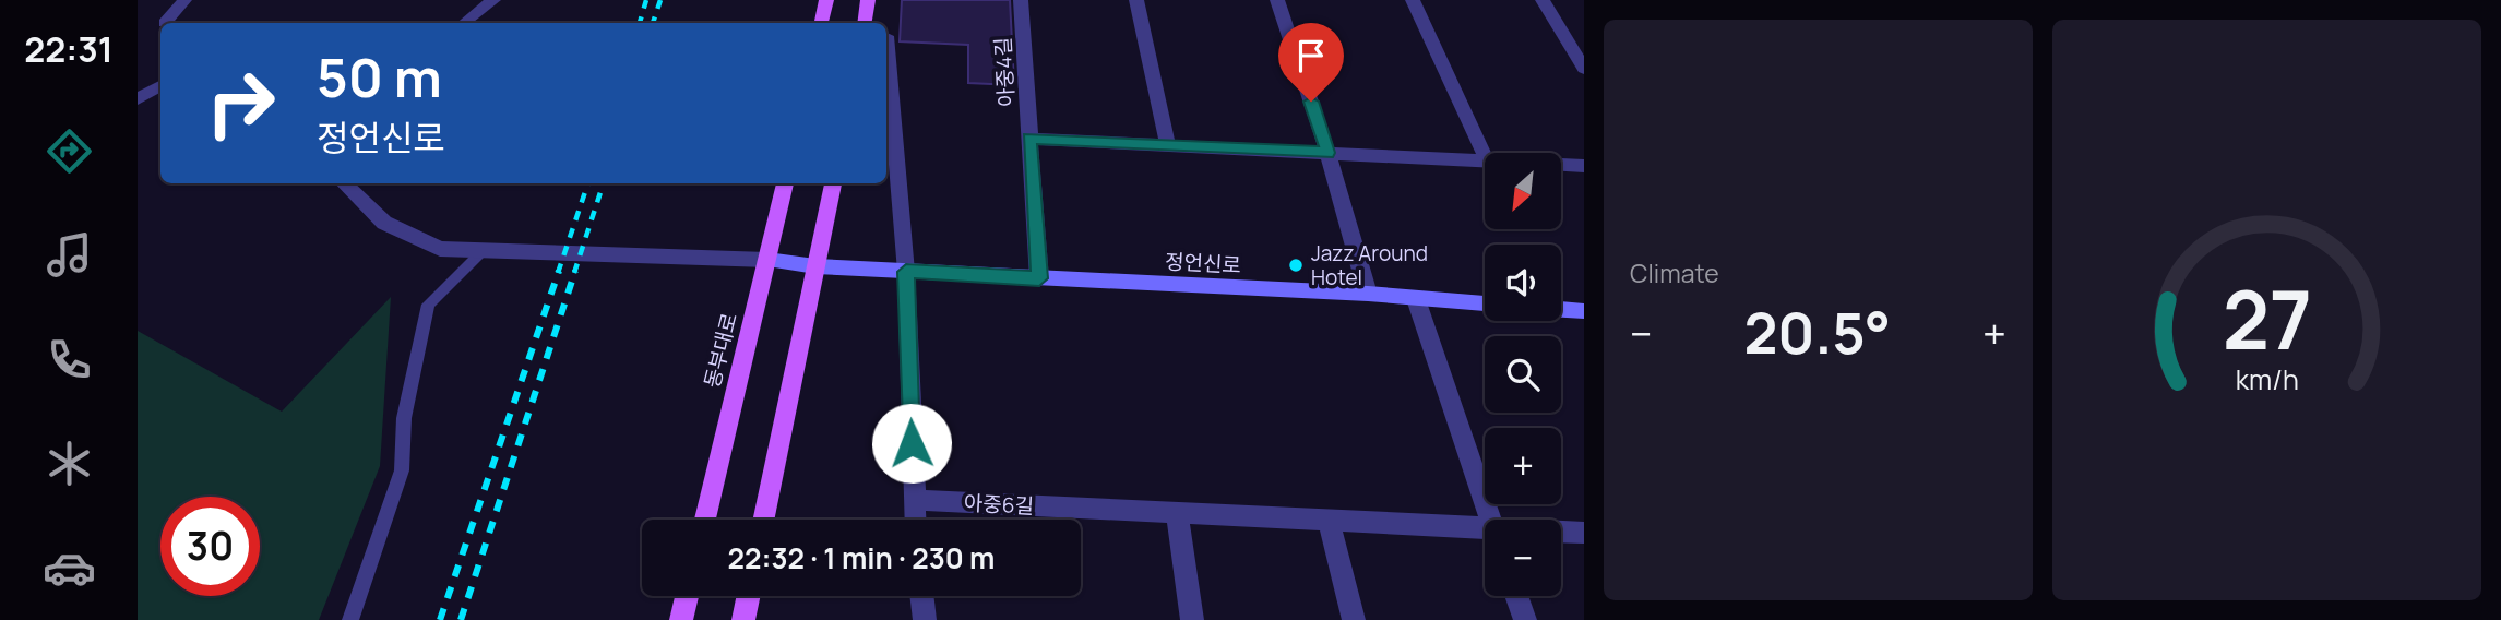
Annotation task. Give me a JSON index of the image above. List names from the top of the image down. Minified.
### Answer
{"streets":{"main road":["동부대로"],"street":["아중4길","정언신로","아중6길"]},"crossings":[["아중4길","정언신로"],["정언신로","동부대로"]],"places":["Jazz Around Hotel"],"north":"bottom left","page":{"tabs":"22:31","tile":"Climate","turn":["50 m","정언신로"],"map_buttons":["+","−"],"heat":["−","20.5°","+"],"limit":"30","trip":"22:32 · 1 min · 230 m","gauge":["27","km/h"]}}
